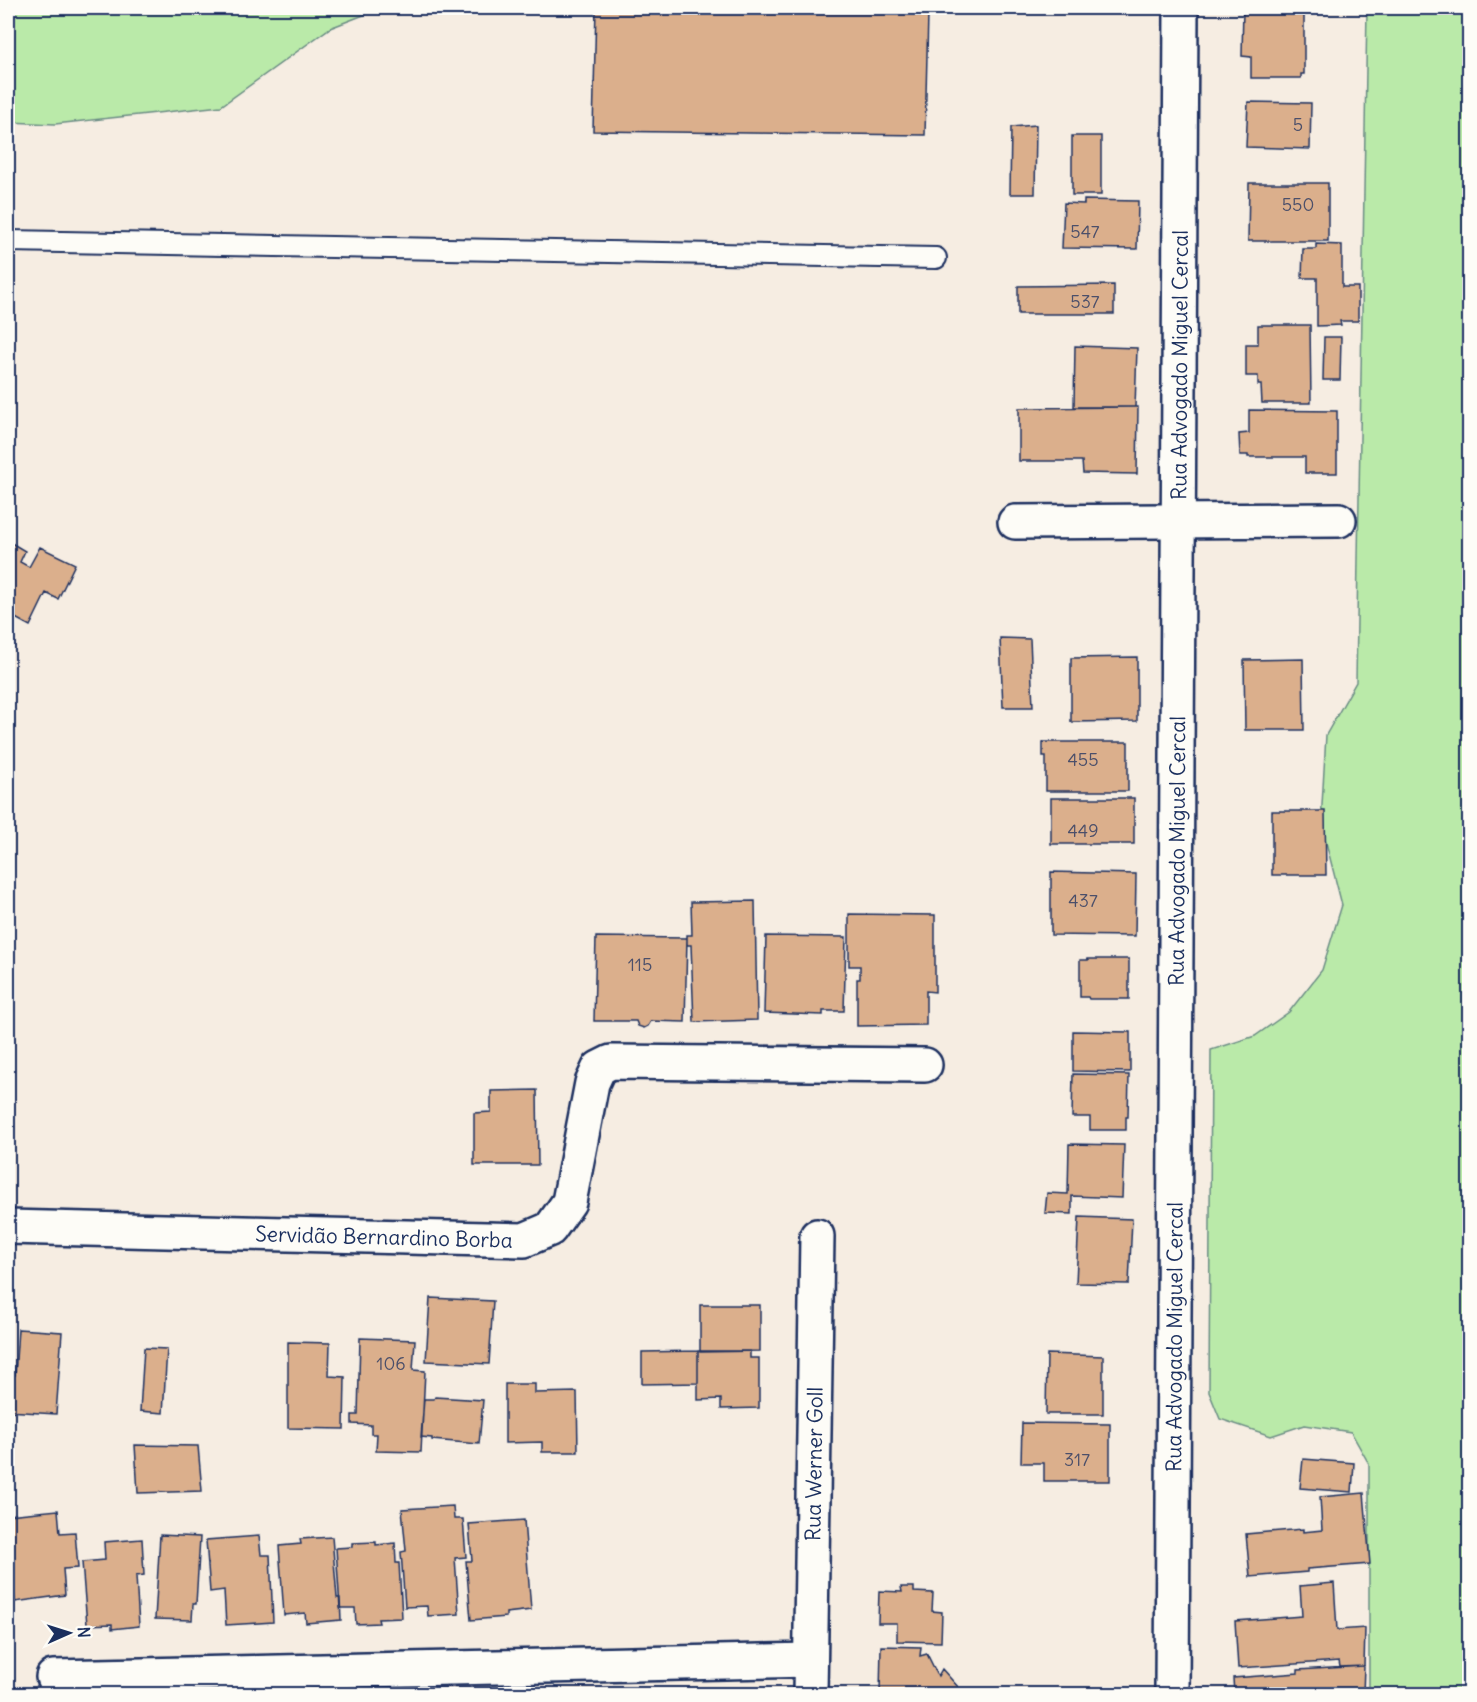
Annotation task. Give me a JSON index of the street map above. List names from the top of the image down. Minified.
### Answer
{"streets":{"street":["Rua Advogado Miguel Cercal","Servidão Bernardino Borba","Rua Werner Goll"]},"house_numbers":["5","550","547","537","455","449","437","115","106","317"],"north":"right"}
